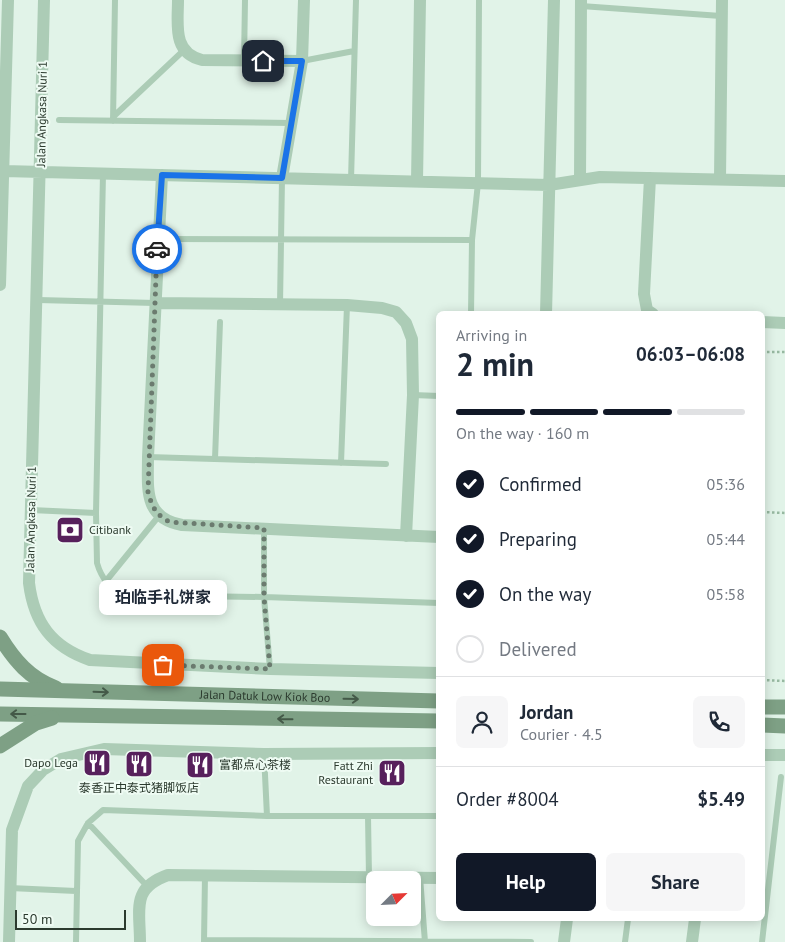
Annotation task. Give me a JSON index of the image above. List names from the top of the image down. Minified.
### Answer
{"streets":{"main road":["Jalan Datuk Low Kiok Boo"],"street":["Jalan Angkasa Nuri 1"]},"places":{"bank":["Citibank"],"other":["珀临手礼饼家"],"restaurant":["Dapo Lega","泰香正中泰式猪脚饭店","富都点心茶楼","Fatt Zhi Restaurant"]},"scale_bar":"50 m","north":"top right","page":{"heading":["2 min","Arriving in","06:03–06:08"],"panel":["Jordan","Courier · 4.5","Order #8004","$5.49"],"bar":"On the way · 160 m","list":[["Confirmed","05:36"],["Preparing","05:44"],["On the way","05:58"],"Delivered"],"bubble":"珀临手礼饼家","buttons":["Help","Share"],"scale":"50 m"}}
